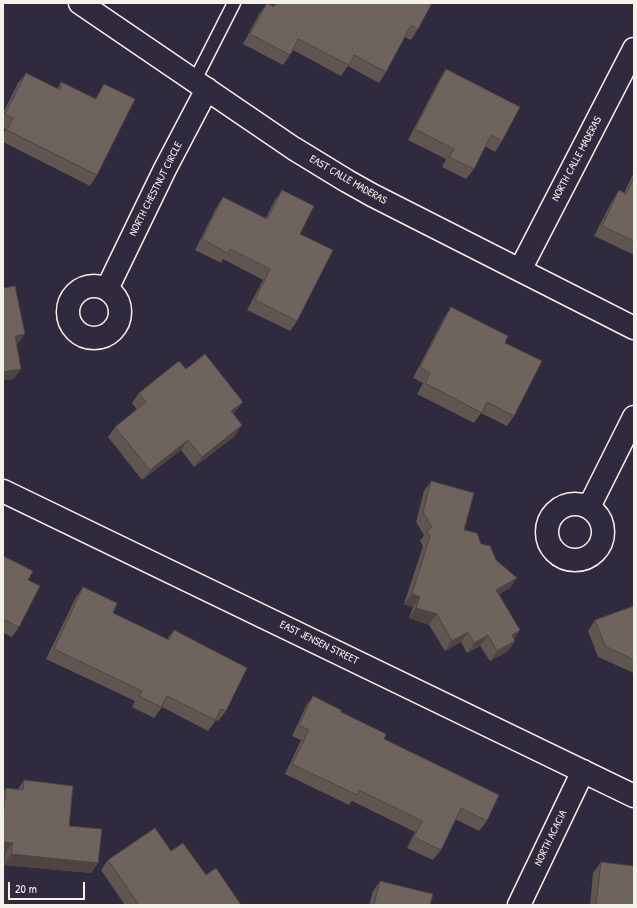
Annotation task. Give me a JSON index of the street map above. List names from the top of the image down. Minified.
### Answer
{"streets":{"street":["NORTH CALLE MADERAS","EAST CALLE MADERAS","NORTH CHESTNUT CIRCLE","EAST JENSEN STREET","NORTH ACACIA"]},"crossings":[["NORTH CALLE MADERAS","EAST CALLE MADERAS"],["EAST CALLE MADERAS","NORTH CHESTNUT CIRCLE"],["EAST JENSEN STREET","NORTH ACACIA"]],"scale_bar":"20 m"}
